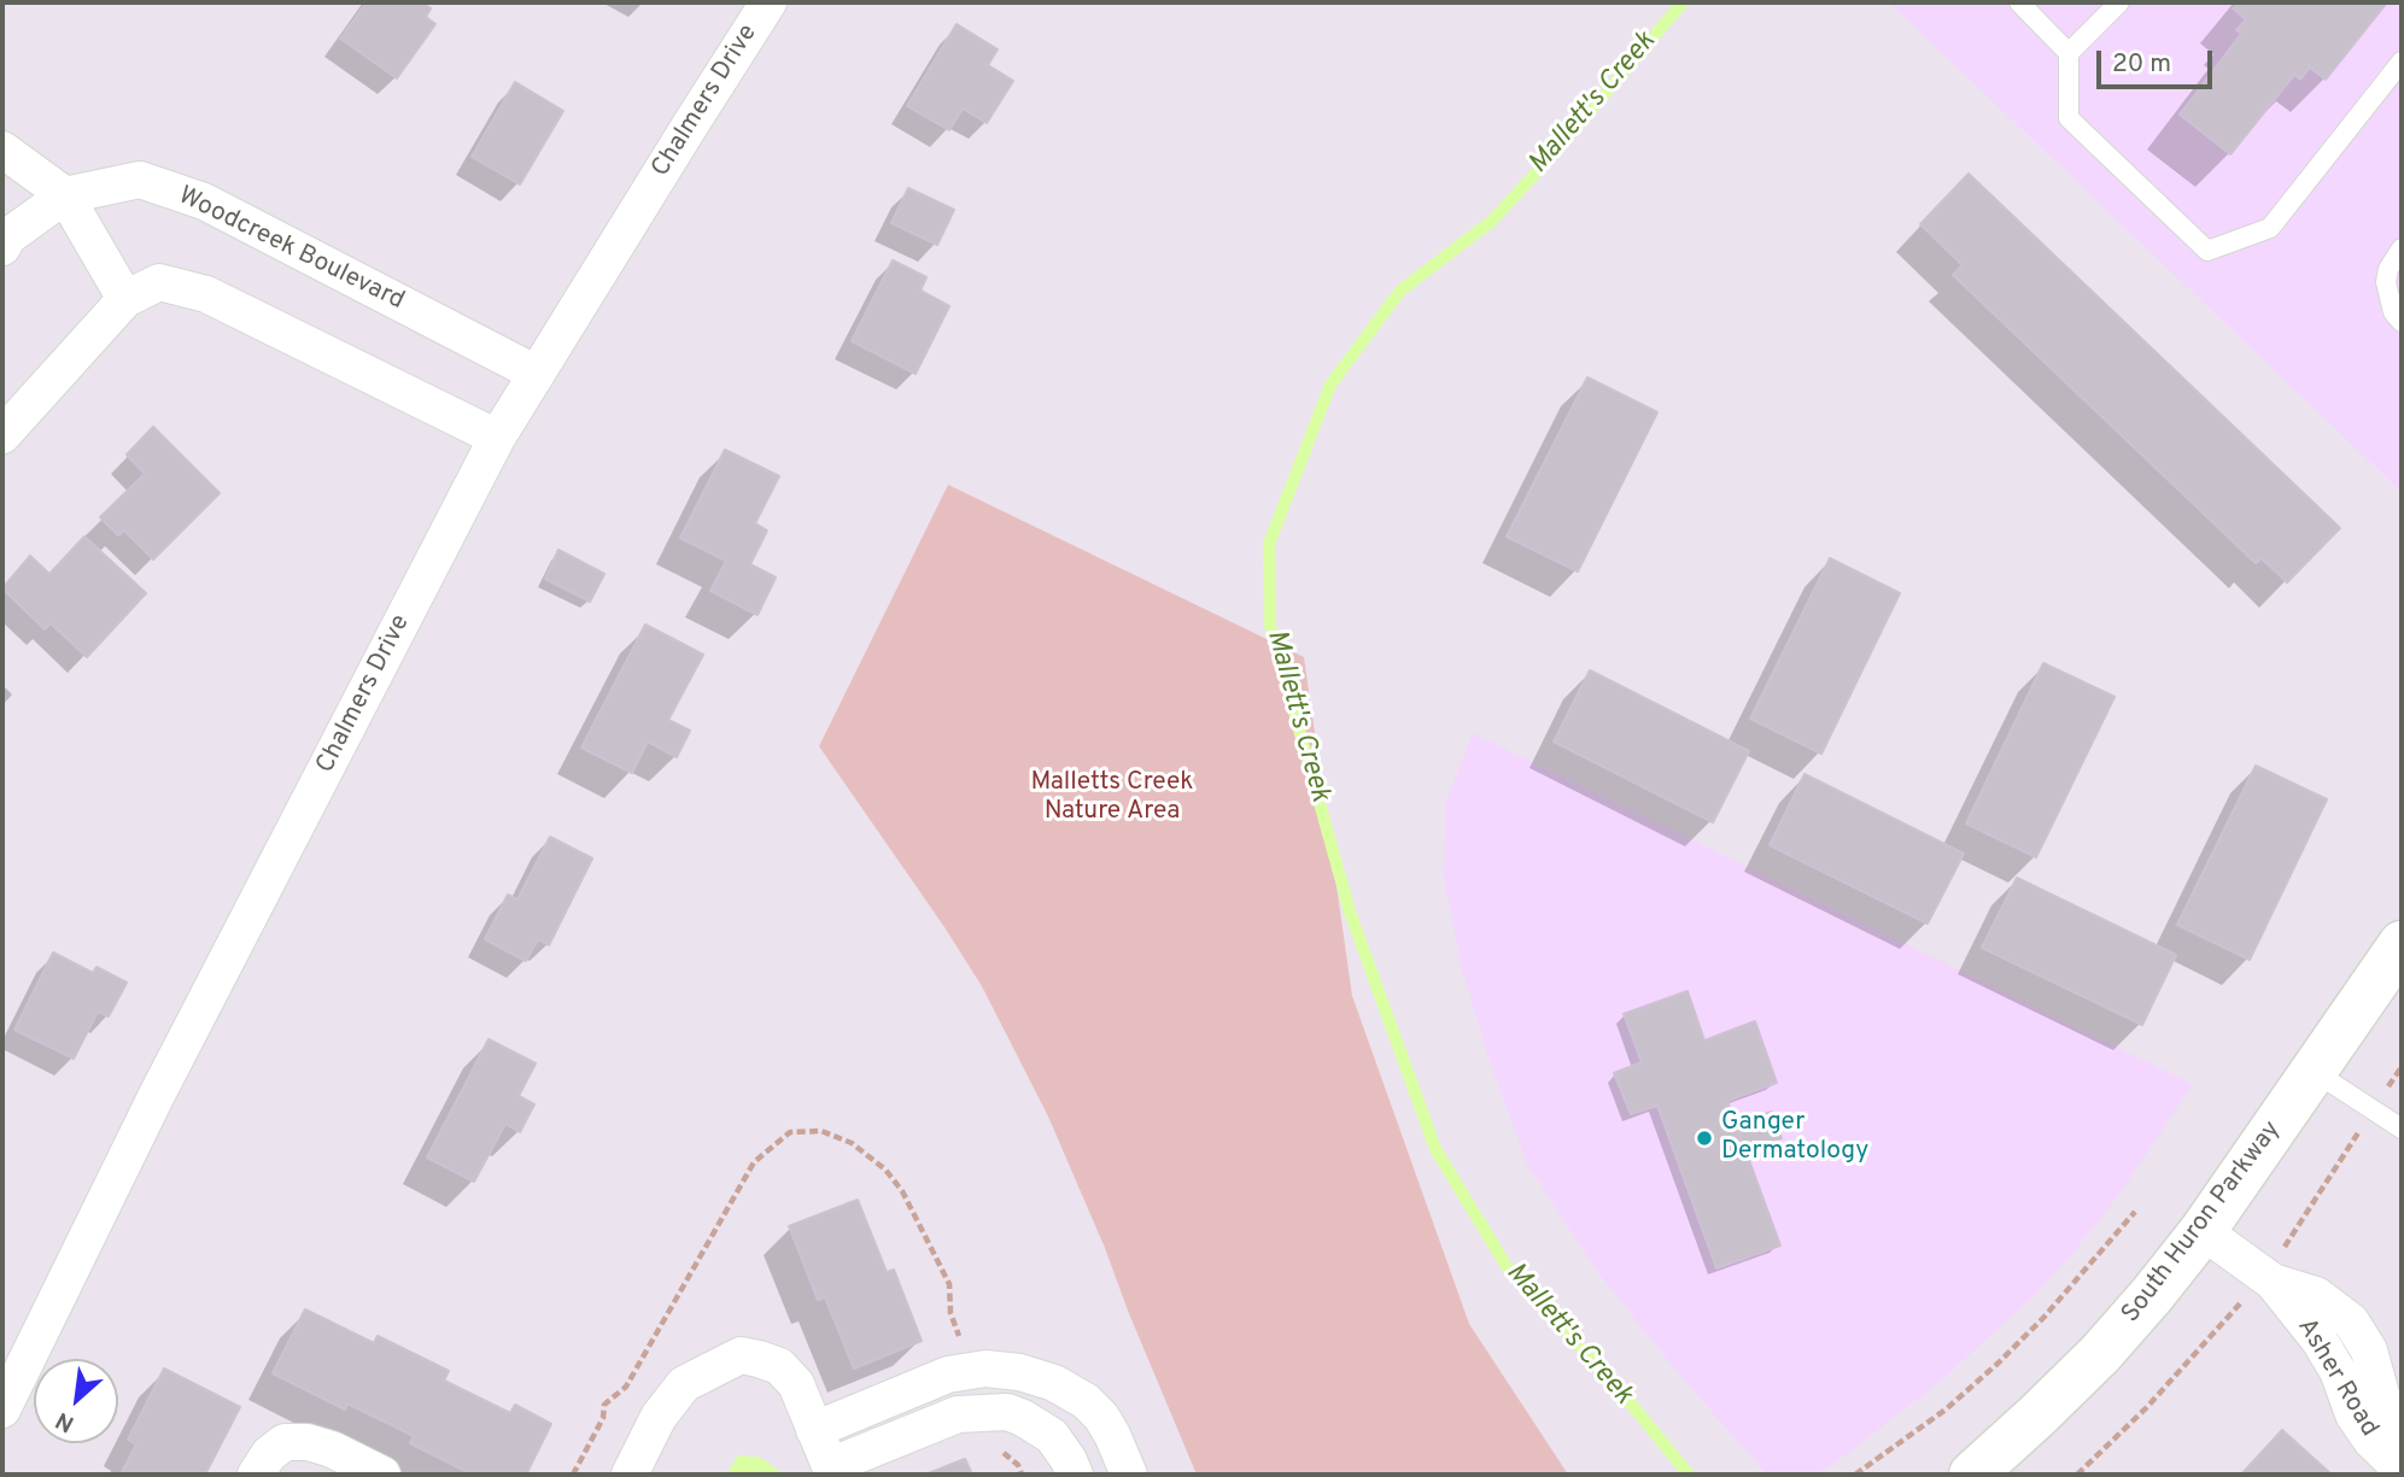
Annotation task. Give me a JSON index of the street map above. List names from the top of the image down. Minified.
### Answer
{"streets":{"main road":["South Huron Parkway"],"street":["Chalmers Drive","Woodcreek Boulevard","Asher Road"]},"crossings":[["Chalmers Drive","Woodcreek Boulevard"],["South Huron Parkway","Asher Road"]],"water":["Mallett's Creek"],"parks":["Malletts Creek Nature Area"],"places":["Ganger Dermatology"],"scale_bar":"20 m","north":"bottom left"}
